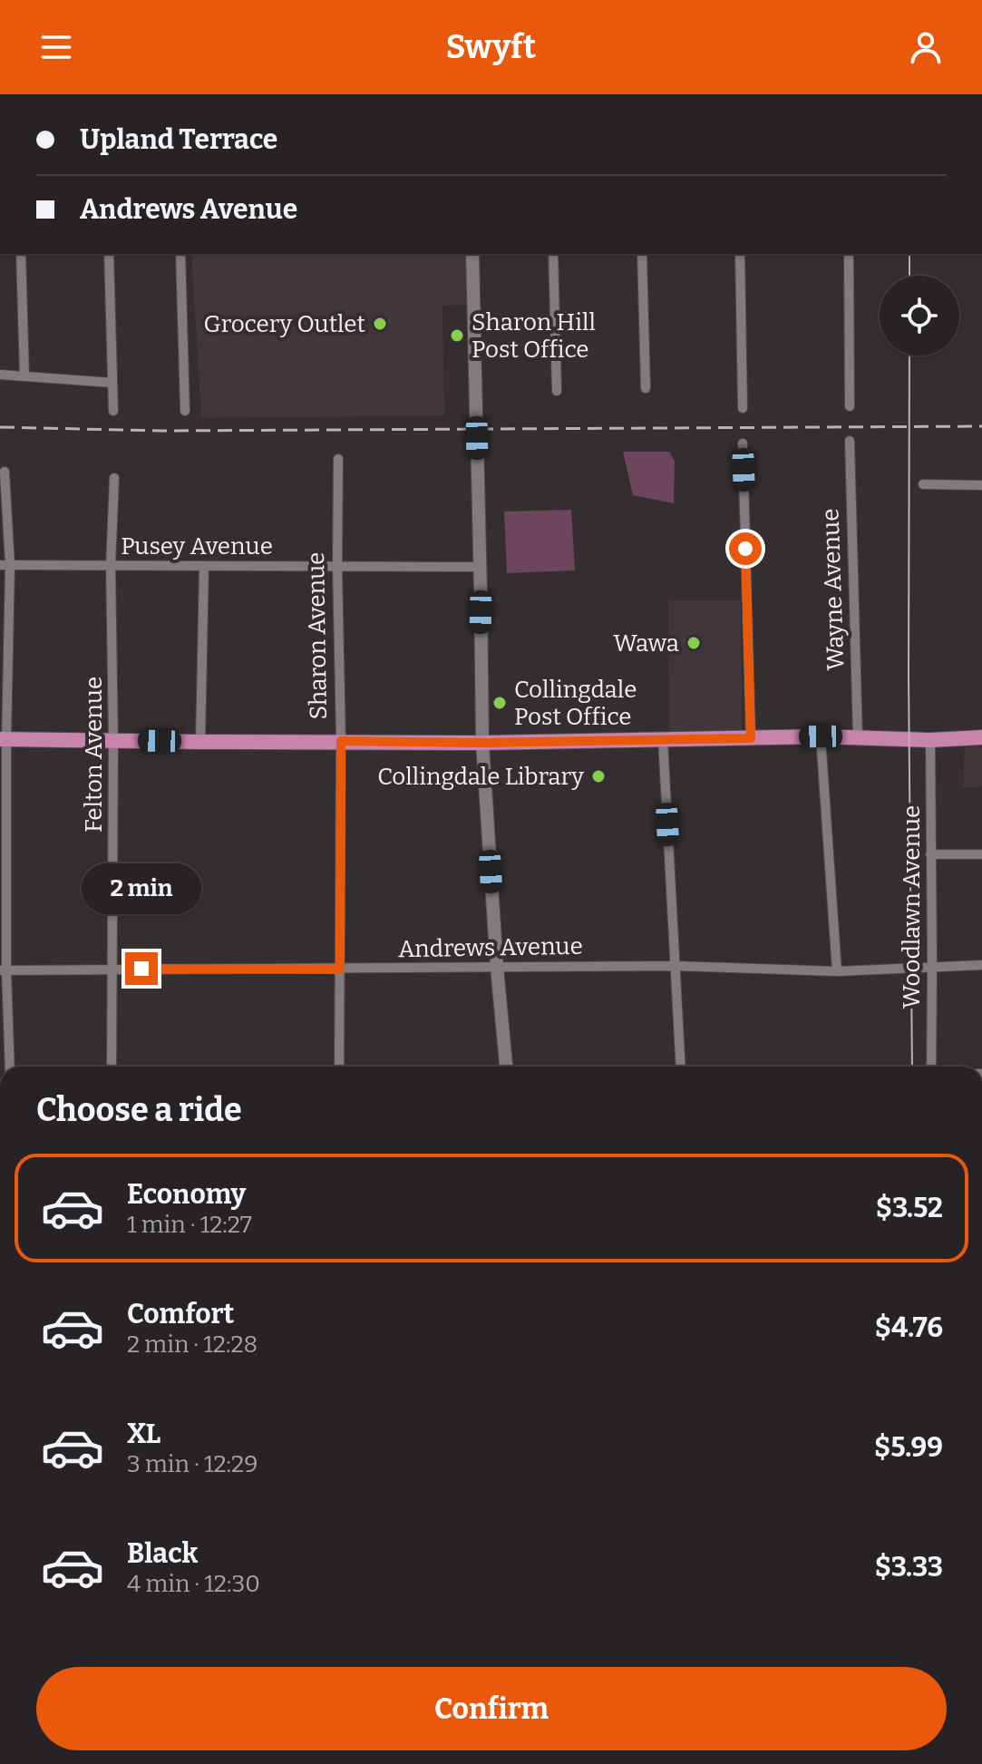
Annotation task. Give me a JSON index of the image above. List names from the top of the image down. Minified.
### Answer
{"streets":{"street":["Pusey Avenue","Wayne Avenue","Sharon Avenue","Felton Avenue","Woodlawn Avenue","Andrews Avenue"]},"crossings":[["Pusey Avenue","Sharon Avenue"],["Pusey Avenue","Felton Avenue"],["Sharon Avenue","Andrews Avenue"],["Felton Avenue","Andrews Avenue"],["Woodlawn Avenue","Andrews Avenue"]],"places":["Grocery Outlet","Sharon Hill Post Office","Wawa","Collingdale Post Office","Collingdale Library"],"page":{"header":"Swyft","banner":["Upland Terrace","Andrews Avenue"],"bubble":"2 min","heading":"Choose a ride","list":[{"name":"Economy","note":"1 min · 12:27","value":"$3.52"},{"name":"Comfort","note":"2 min · 12:28","value":"$4.76"},{"name":"XL","note":"3 min · 12:29","value":"$5.99"},{"name":"Black","note":"4 min · 12:30","value":"$3.33"}],"buttons":"Confirm"}}
